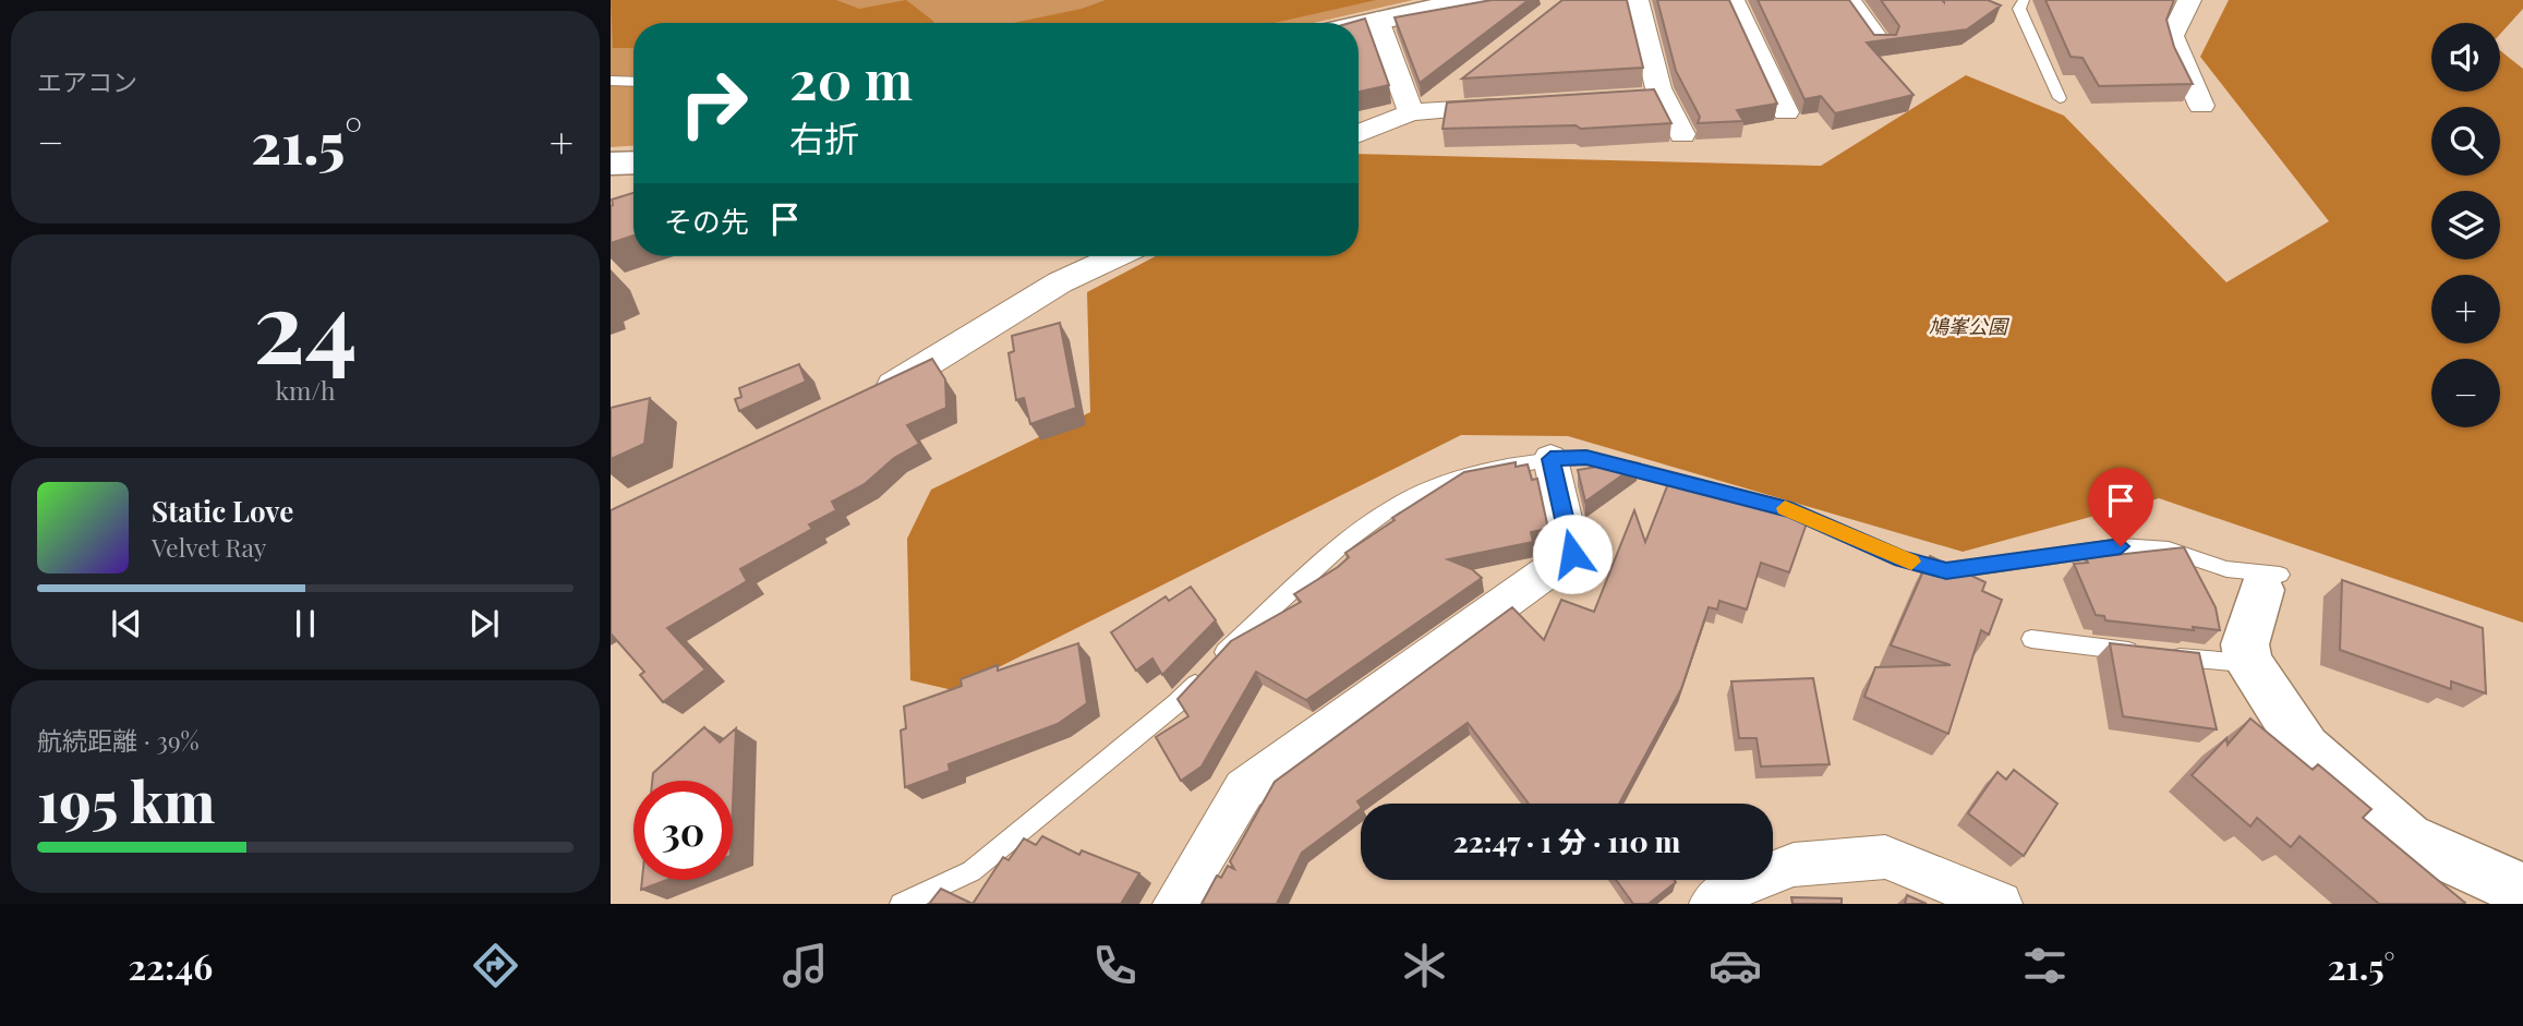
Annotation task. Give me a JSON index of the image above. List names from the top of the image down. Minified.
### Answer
{"parks":["鳩峯公園"],"page":{"tile":["エアコン",["24","km/h"],["航続距離 · 39%","195 km"]],"map_buttons":["+","−"],"turn":["20 m","右折"],"heat":["−","21.5°","+"],"then":"その先","song":["Static Love","Velvet Ray"],"limit":"30","trip":"22:47 · 1 分 · 110 m","tabs":["22:46","21.5°"]}}
